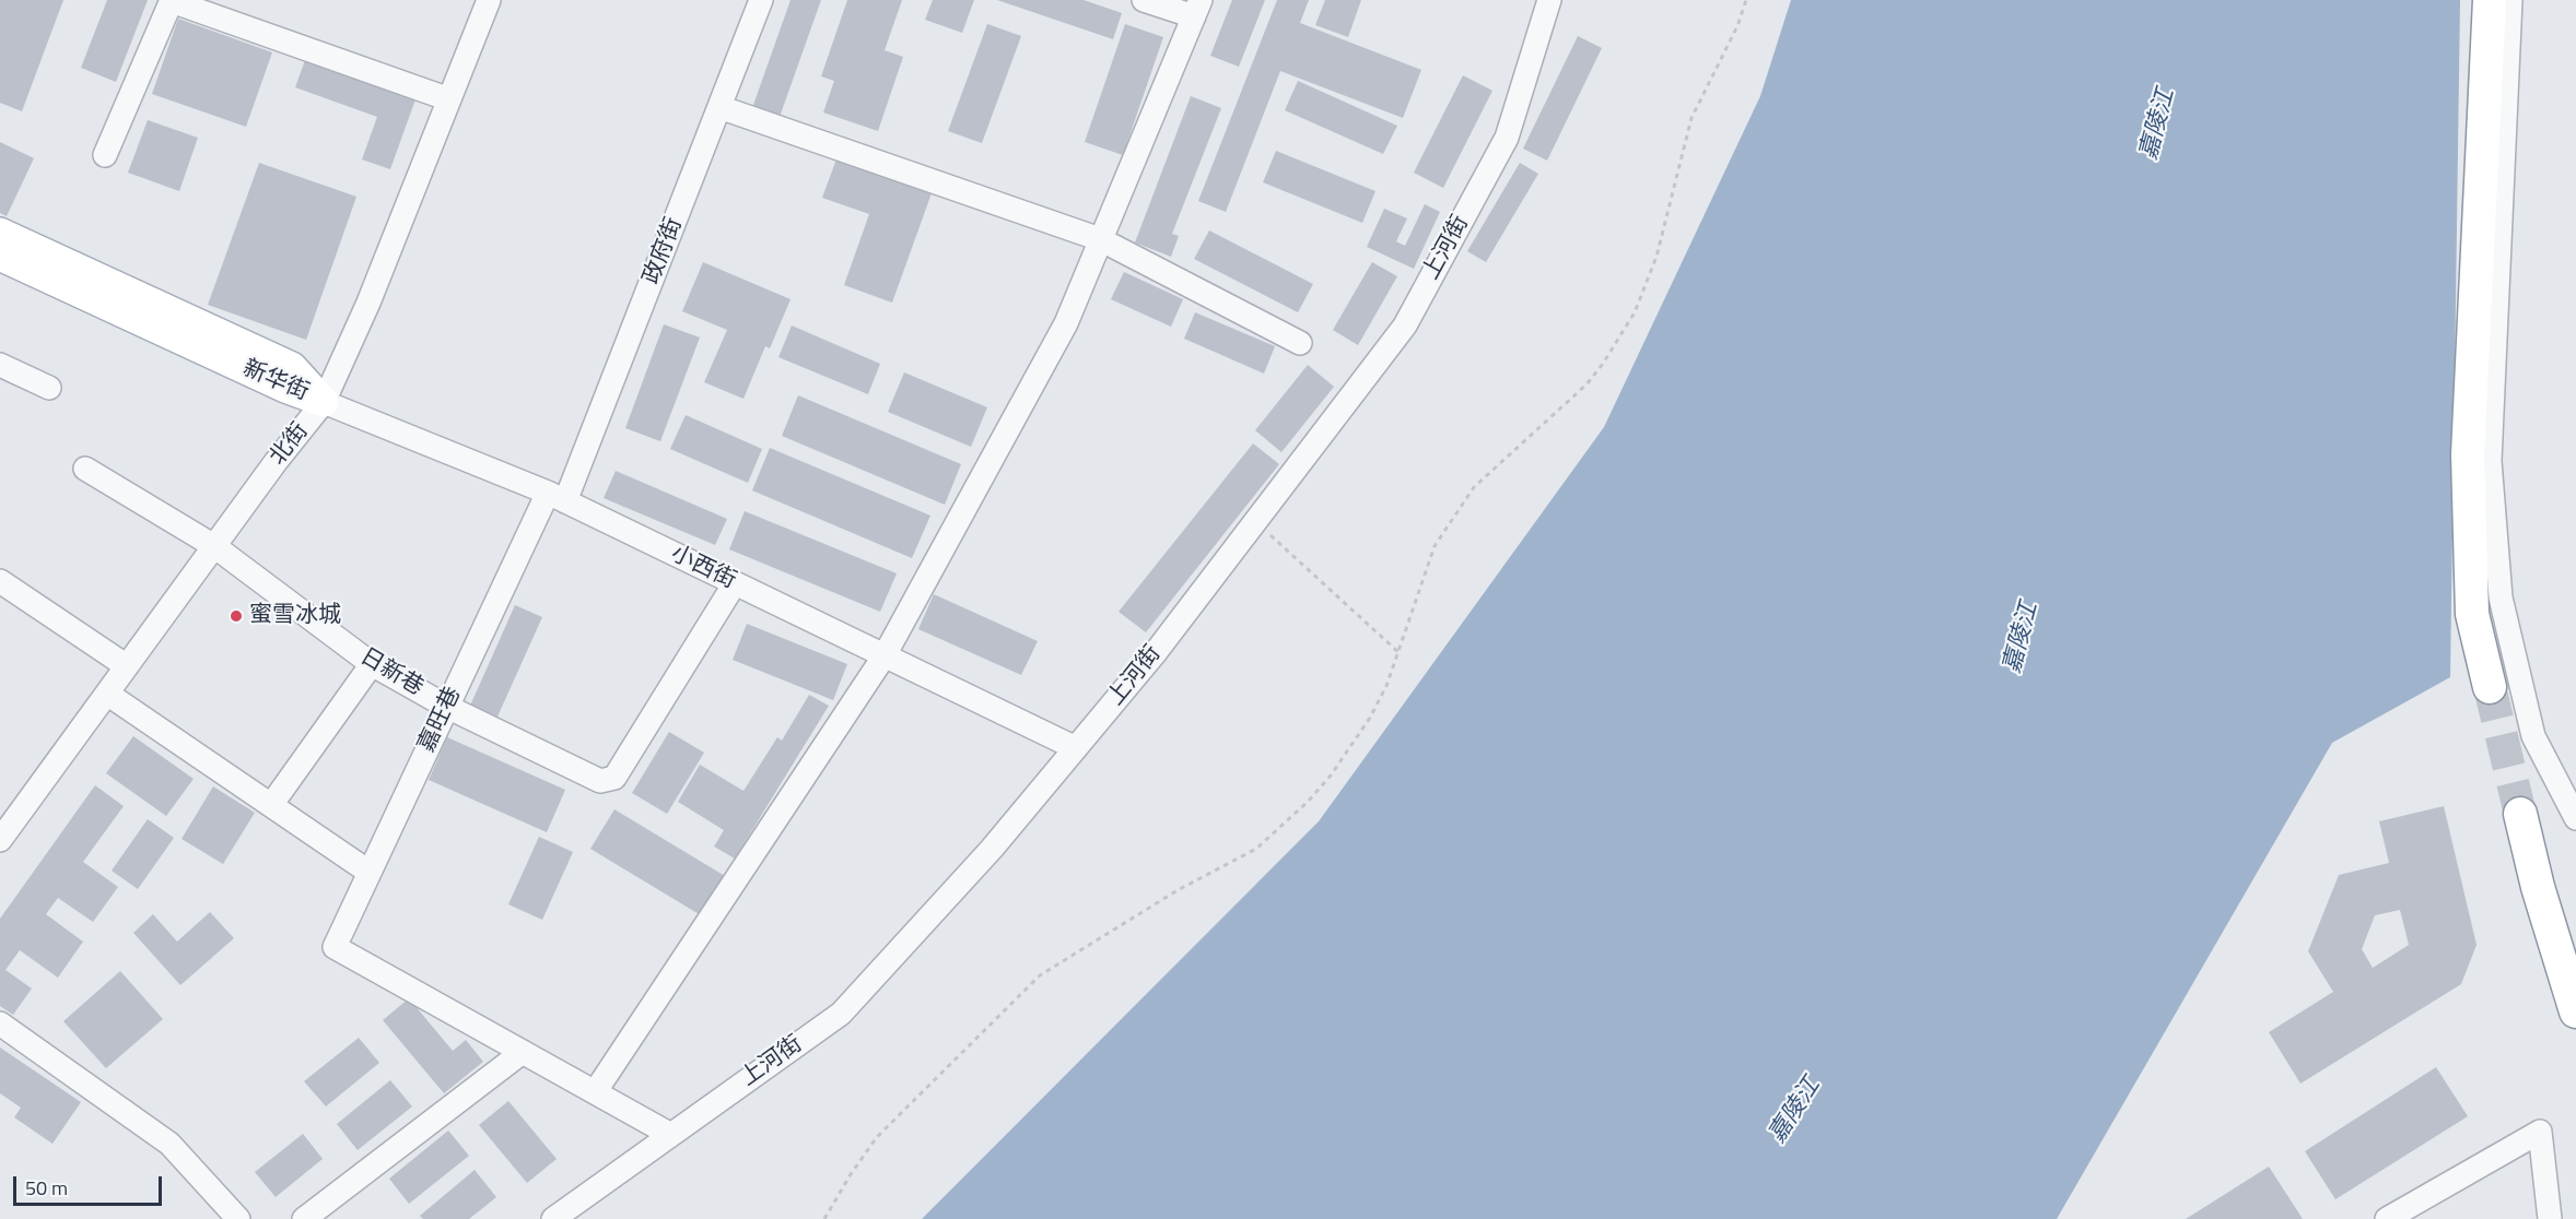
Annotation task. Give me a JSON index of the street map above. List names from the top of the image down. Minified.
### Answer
{"streets":{"main road":["新华街"],"street":["上河街","政府街","北街","小西街","日新巷","嘉旺巷"]},"crossings":[["上河街","小西街"],["政府街","小西街"],["政府街","嘉旺巷"],["新华街","北街"],["新华街","小西街"],["北街","小西街"],["北街","日新巷"],["小西街","日新巷"],["小西街","嘉旺巷"],["日新巷","嘉旺巷"]],"water":["嘉陵江"],"places":["蜜雪冰城"],"scale_bar":"50 m"}
